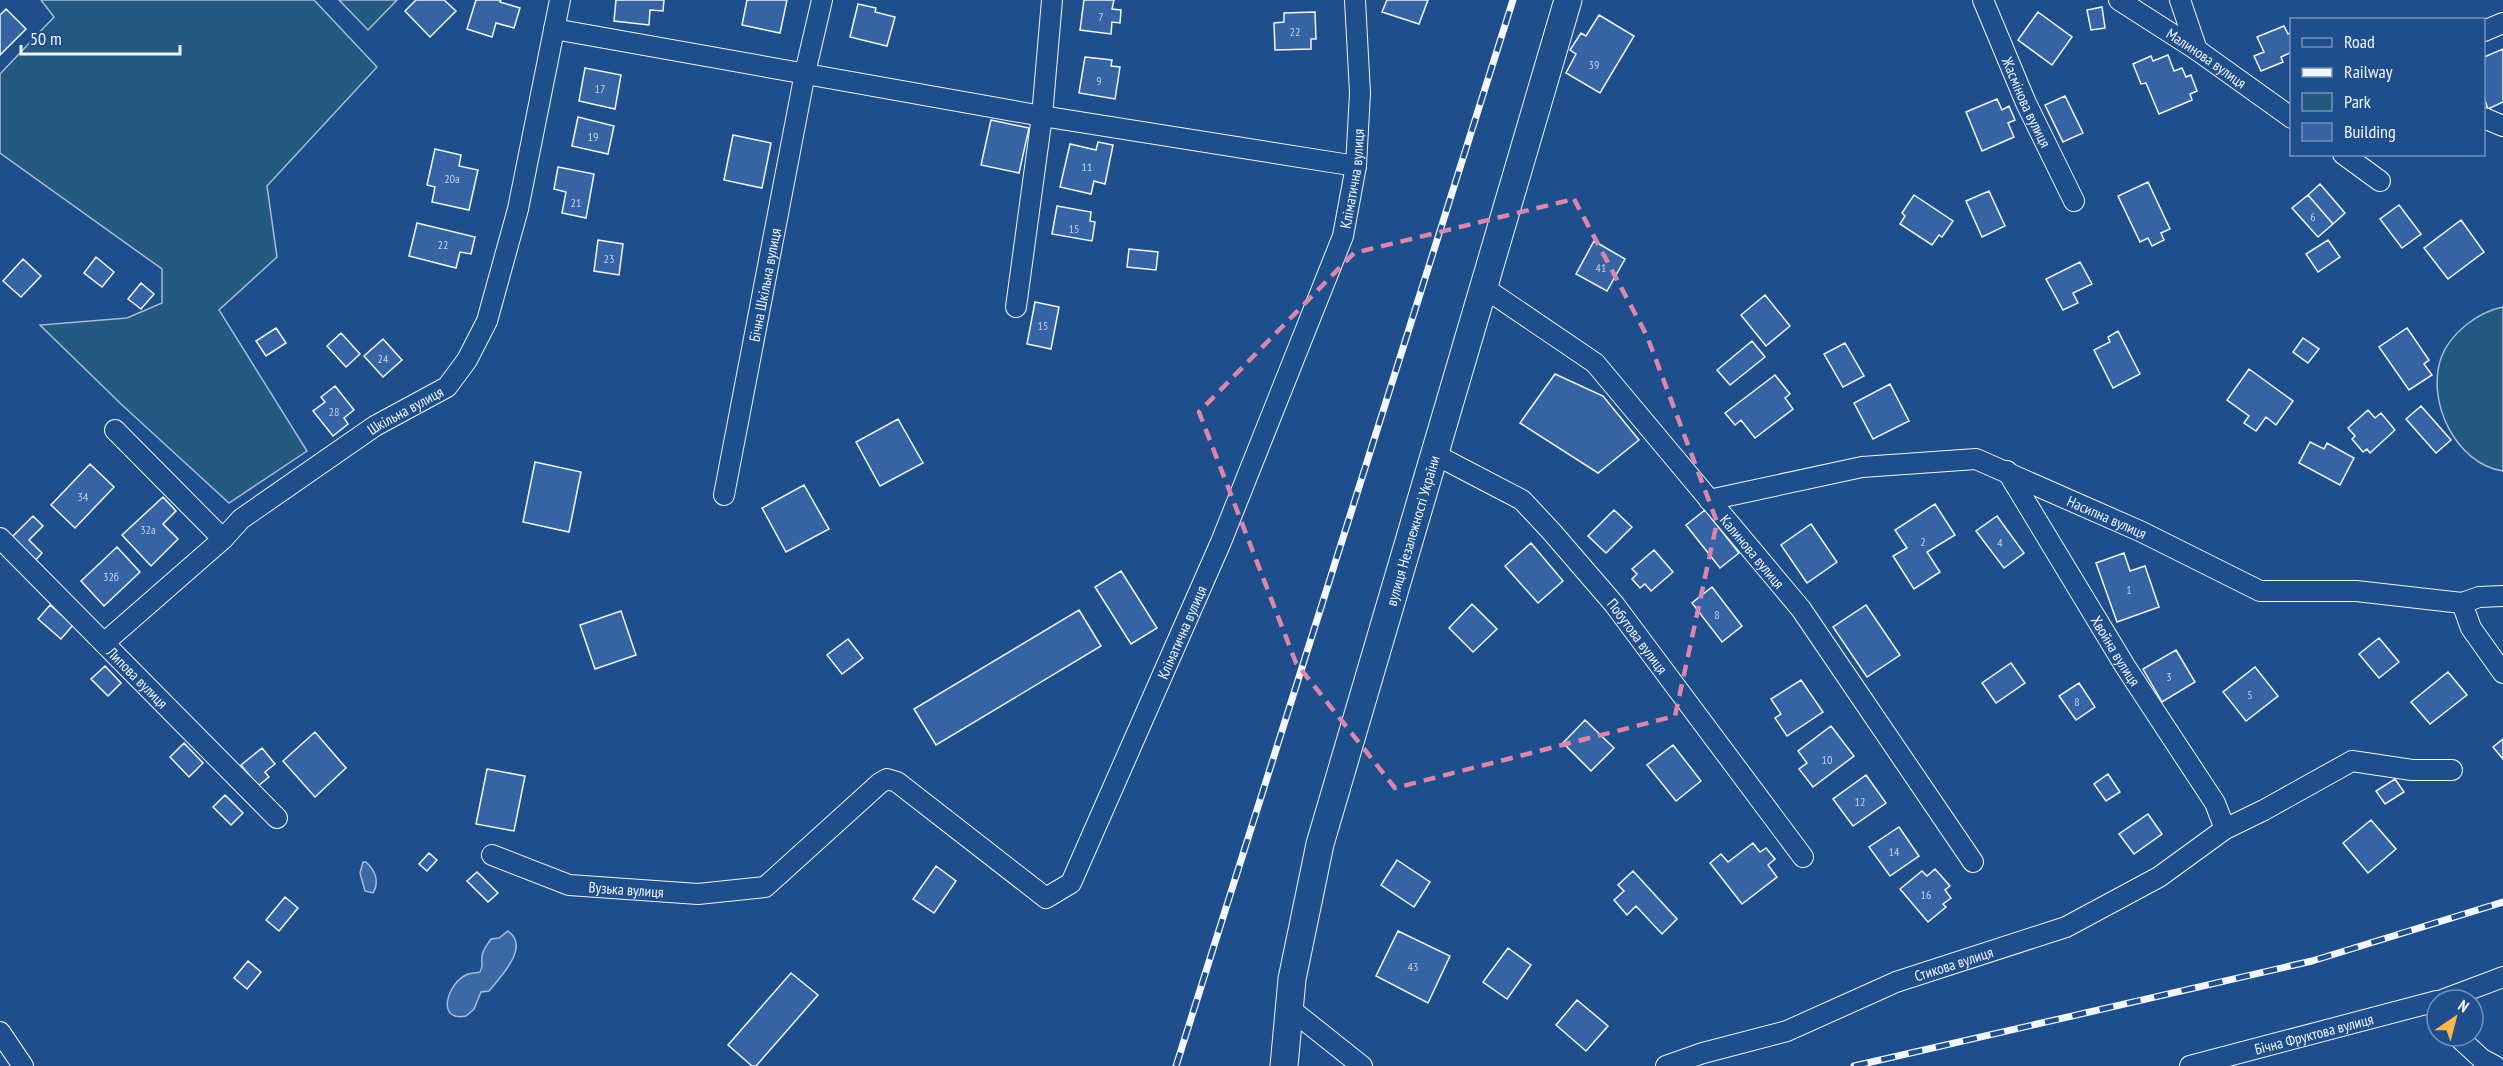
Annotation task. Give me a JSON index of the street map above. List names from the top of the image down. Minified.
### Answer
{"streets":{"main road":["вулиця Незалежності України"],"street":["Малинова вулиця","Жасмінова вулиця","Кліматична вулиця","Бічна Шкільна вулиця","Шкільна вулиця","Насипна вулиця","Калинова вулиця","Побутова вулиця","Хвойна вулиця","Липова вулиця","Вузька вулиця","Стикова вулиця","Бічна Фруктова вулиця"]},"crossings":[["Кліматична вулиця","Вузька вулиця"],["Шкільна вулиця","Липова вулиця"],["Насипна вулиця","Калинова вулиця"],["Насипна вулиця","Хвойна вулиця"],["вулиця Незалежності України","Калинова вулиця"],["вулиця Незалежності України","Побутова вулиця"],["Хвойна вулиця","Стикова вулиця"]],"house_numbers":["7","22","39","9","17","19","11","20а","21","6","15","22","23","41","15","24","28","34","32а","2","4","32б","1","8","3","5","8","10","12","14","16","43"],"legend":["Road","Railway","Park","Building"],"scale_bar":"50 m","north":"top right"}
